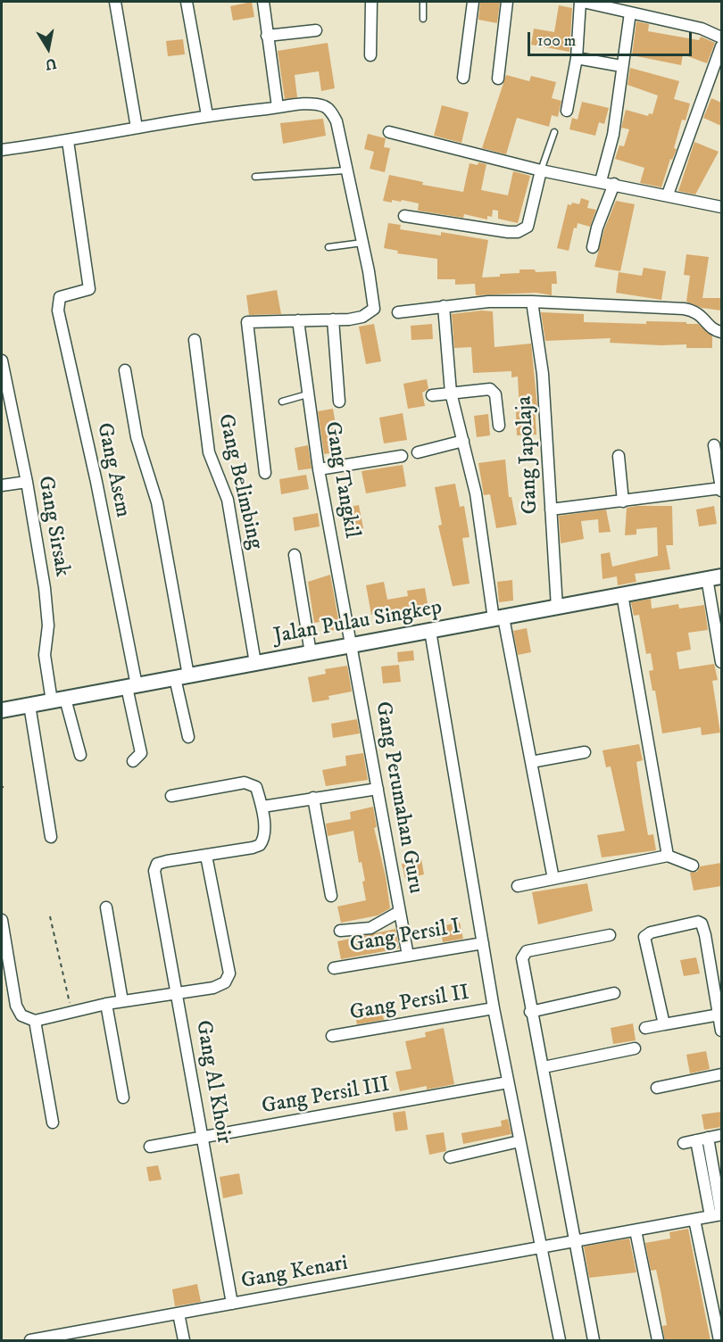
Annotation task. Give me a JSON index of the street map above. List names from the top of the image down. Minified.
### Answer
{"streets":{"street":["Gang Japolaja","Gang Asem","Gang Tangkil","Gang Belimbing","Gang Sirsak","Jalan Pulau Singkep","Gang Perumahan Guru","Gang Persil I","Gang Persil II","Gang Al Khoir","Gang Persil III","Gang Kenari"]},"crossings":[["Gang Japolaja","Jalan Pulau Singkep"],["Gang Asem","Jalan Pulau Singkep"],["Gang Tangkil","Jalan Pulau Singkep"],["Gang Tangkil","Gang Perumahan Guru"],["Gang Belimbing","Jalan Pulau Singkep"],["Gang Sirsak","Jalan Pulau Singkep"],["Jalan Pulau Singkep","Gang Perumahan Guru"],["Gang Perumahan Guru","Gang Persil I"],["Gang Al Khoir","Gang Persil III"],["Gang Al Khoir","Gang Kenari"]],"scale_bar":"100 m","north":"bottom"}
